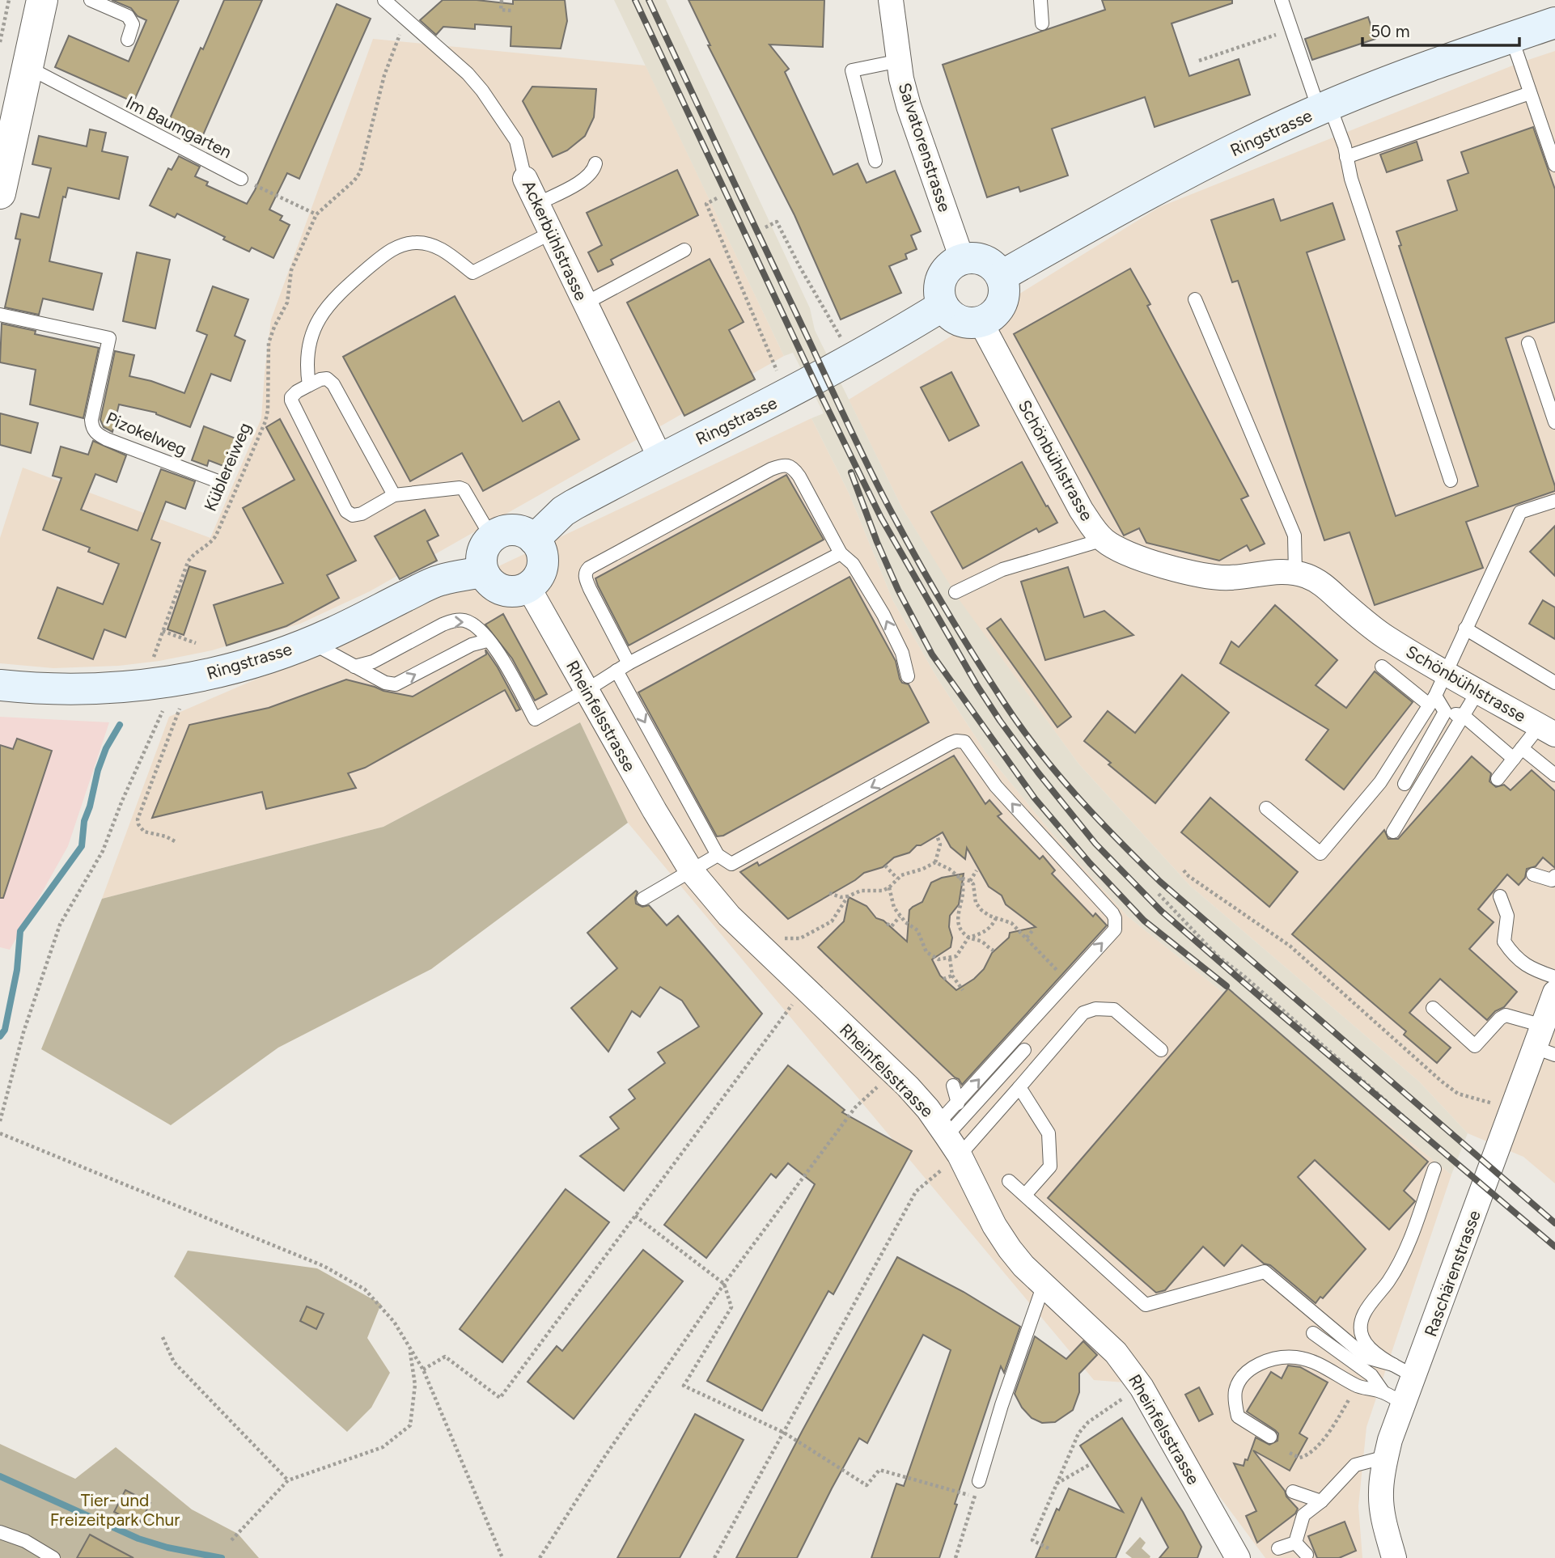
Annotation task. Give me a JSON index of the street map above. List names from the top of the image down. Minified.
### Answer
{"streets":{"main road":["Ringstrasse"],"street":["Salvatorenstrasse","Ackerbühlstrasse","Schönbühlstrasse","Rheinfelsstrasse","Raschärenstrasse"],"lane":["Im Baumgarten","Pizokelweg"],"path":["Küblereiweg"]},"crossings":[["Im Baumgarten","Küblereiweg"],["Ringstrasse","Salvatorenstrasse"],["Ringstrasse","Ackerbühlstrasse"],["Ringstrasse","Schönbühlstrasse"],["Ringstrasse","Rheinfelsstrasse"],["Salvatorenstrasse","Schönbühlstrasse"],["Ackerbühlstrasse","Küblereiweg"]],"parks":["Tier- und Freizeitpark Chur"],"scale_bar":"50 m"}
